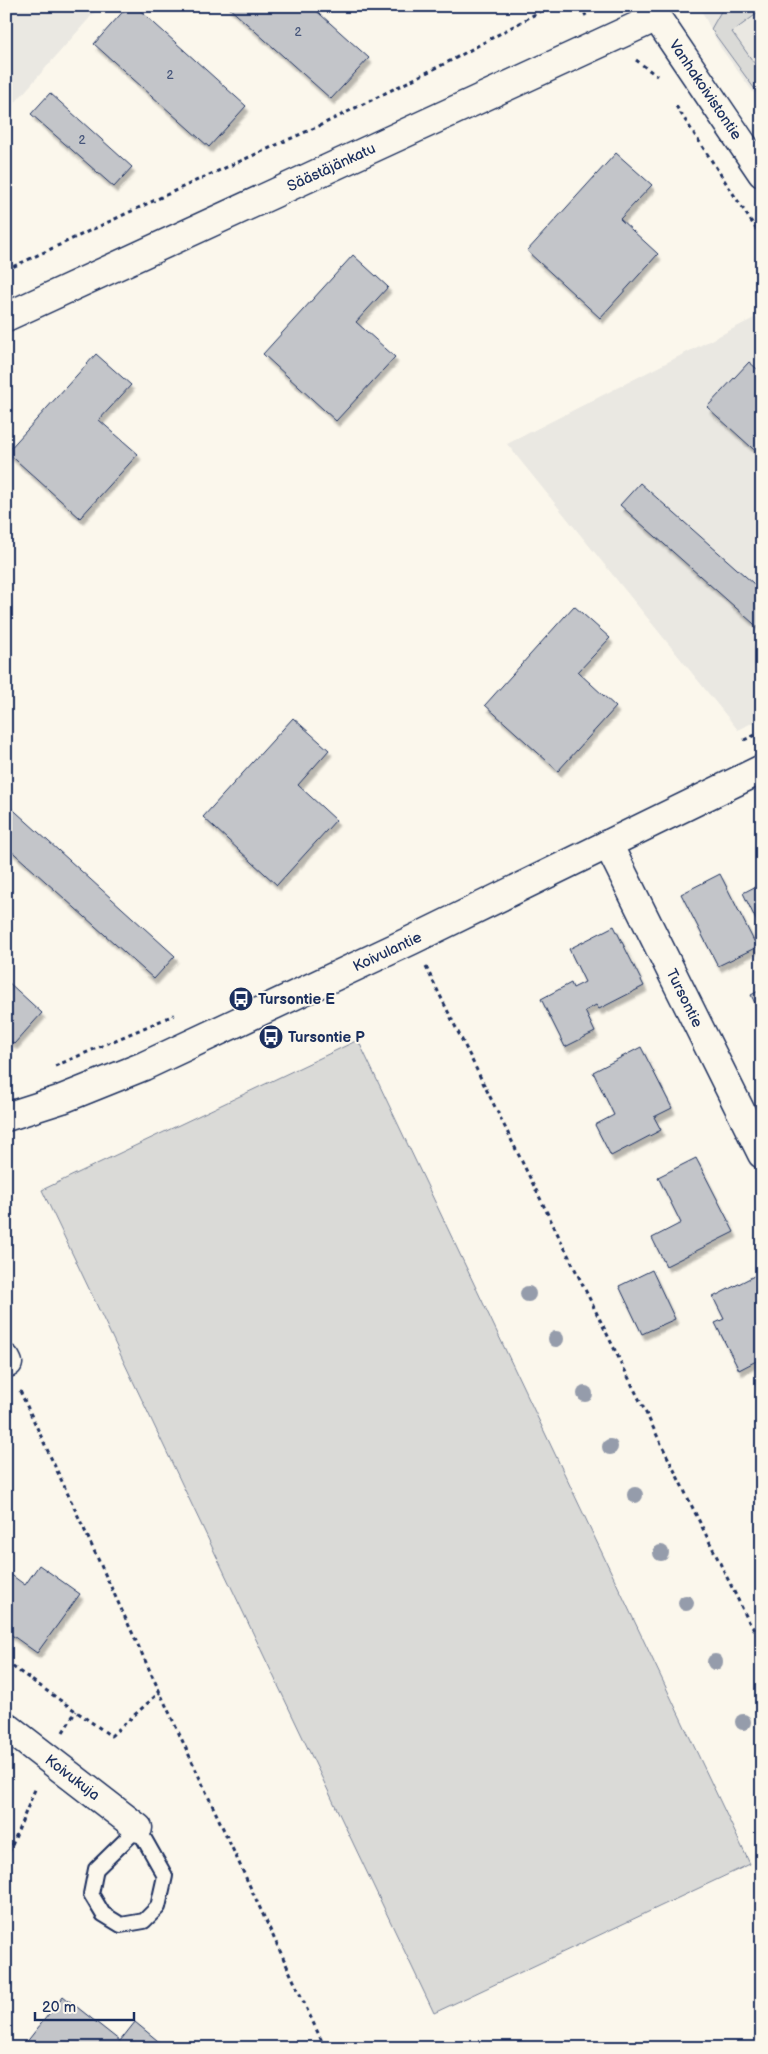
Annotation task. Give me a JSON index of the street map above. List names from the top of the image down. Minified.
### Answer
{"streets":{"street":["Vanhakoivistontie","Säästäjänkatu","Koivulantie","Tursontie","Koivukuja"]},"crossings":[["Vanhakoivistontie","Säästäjänkatu"],["Koivulantie","Tursontie"]],"places":{"bus stop":["Tursontie E","Tursontie P"]},"house_numbers":["2","2","2"],"scale_bar":"20 m"}
